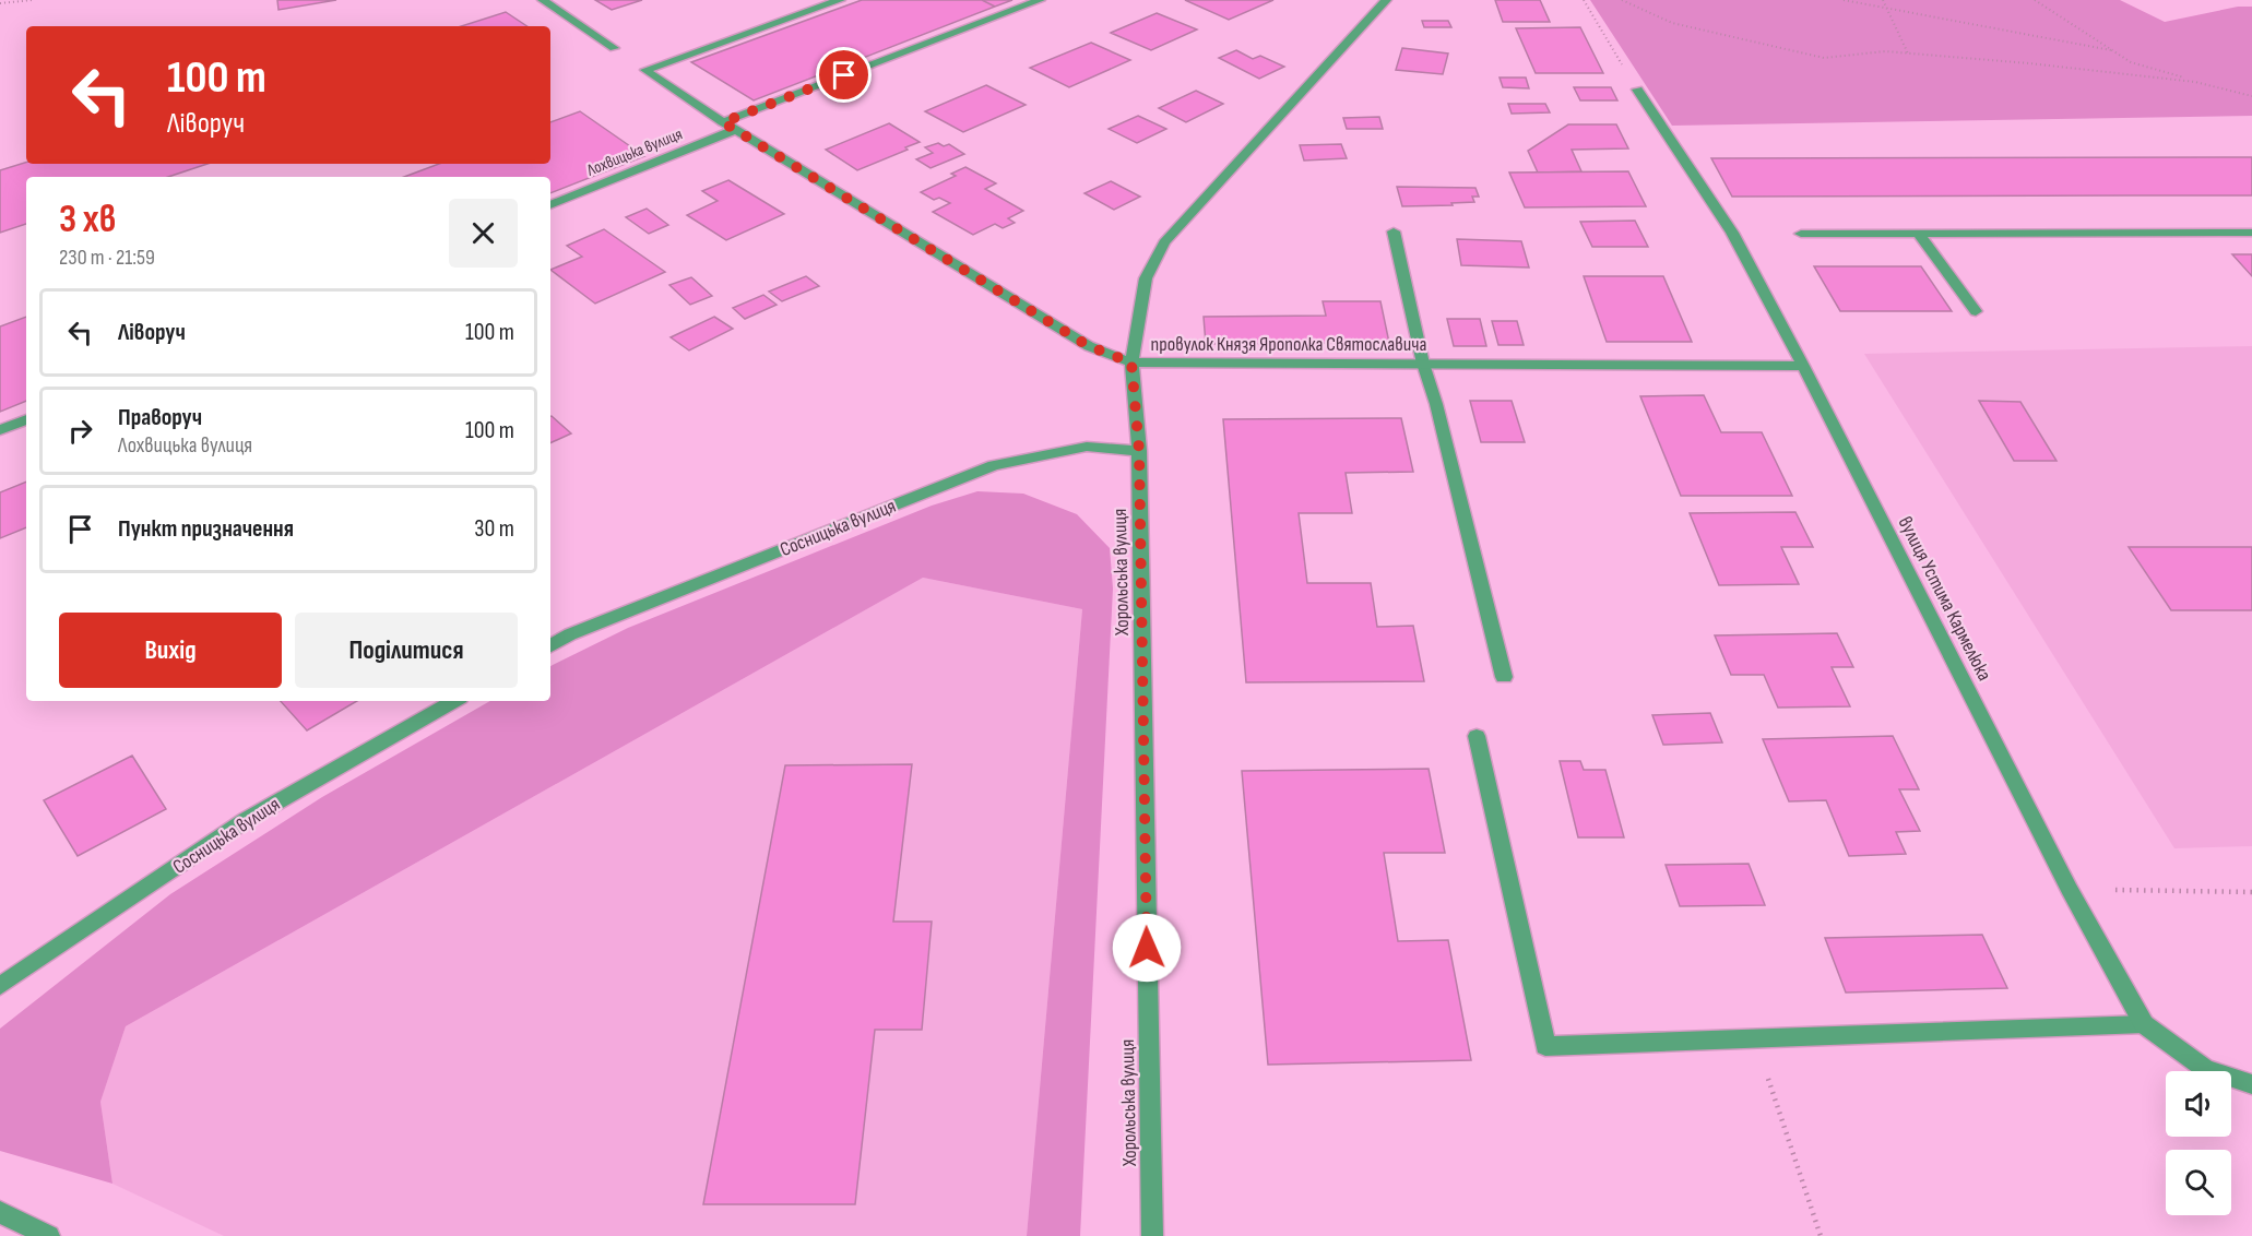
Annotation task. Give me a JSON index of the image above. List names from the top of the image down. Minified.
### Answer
{"streets":{"street":["Лохвицька вулиця","провулок Князя Ярополка Святославича","Сосницька вулиця","Хорольська вулиця","вулиця Устима Кармелюка"]},"crossings":[["Лохвицька вулиця","провулок Князя Ярополка Святославича"],["провулок Князя Ярополка Святославича","Хорольська вулиця"],["провулок Князя Ярополка Святославича","вулиця Устима Кармелюка"],["Сосницька вулиця","Хорольська вулиця"]],"page":{"turn":["100 m","Ліворуч"],"heading":["3 хв","230 m · 21:59"],"list":[{"name":"Ліворуч","value":"100 m"},{"name":"Праворуч","note":"Лохвицька вулиця","value":"100 m"},{"name":"Пункт призначення","value":"30 m"}],"buttons":["Вихід","Поділитися"]}}
